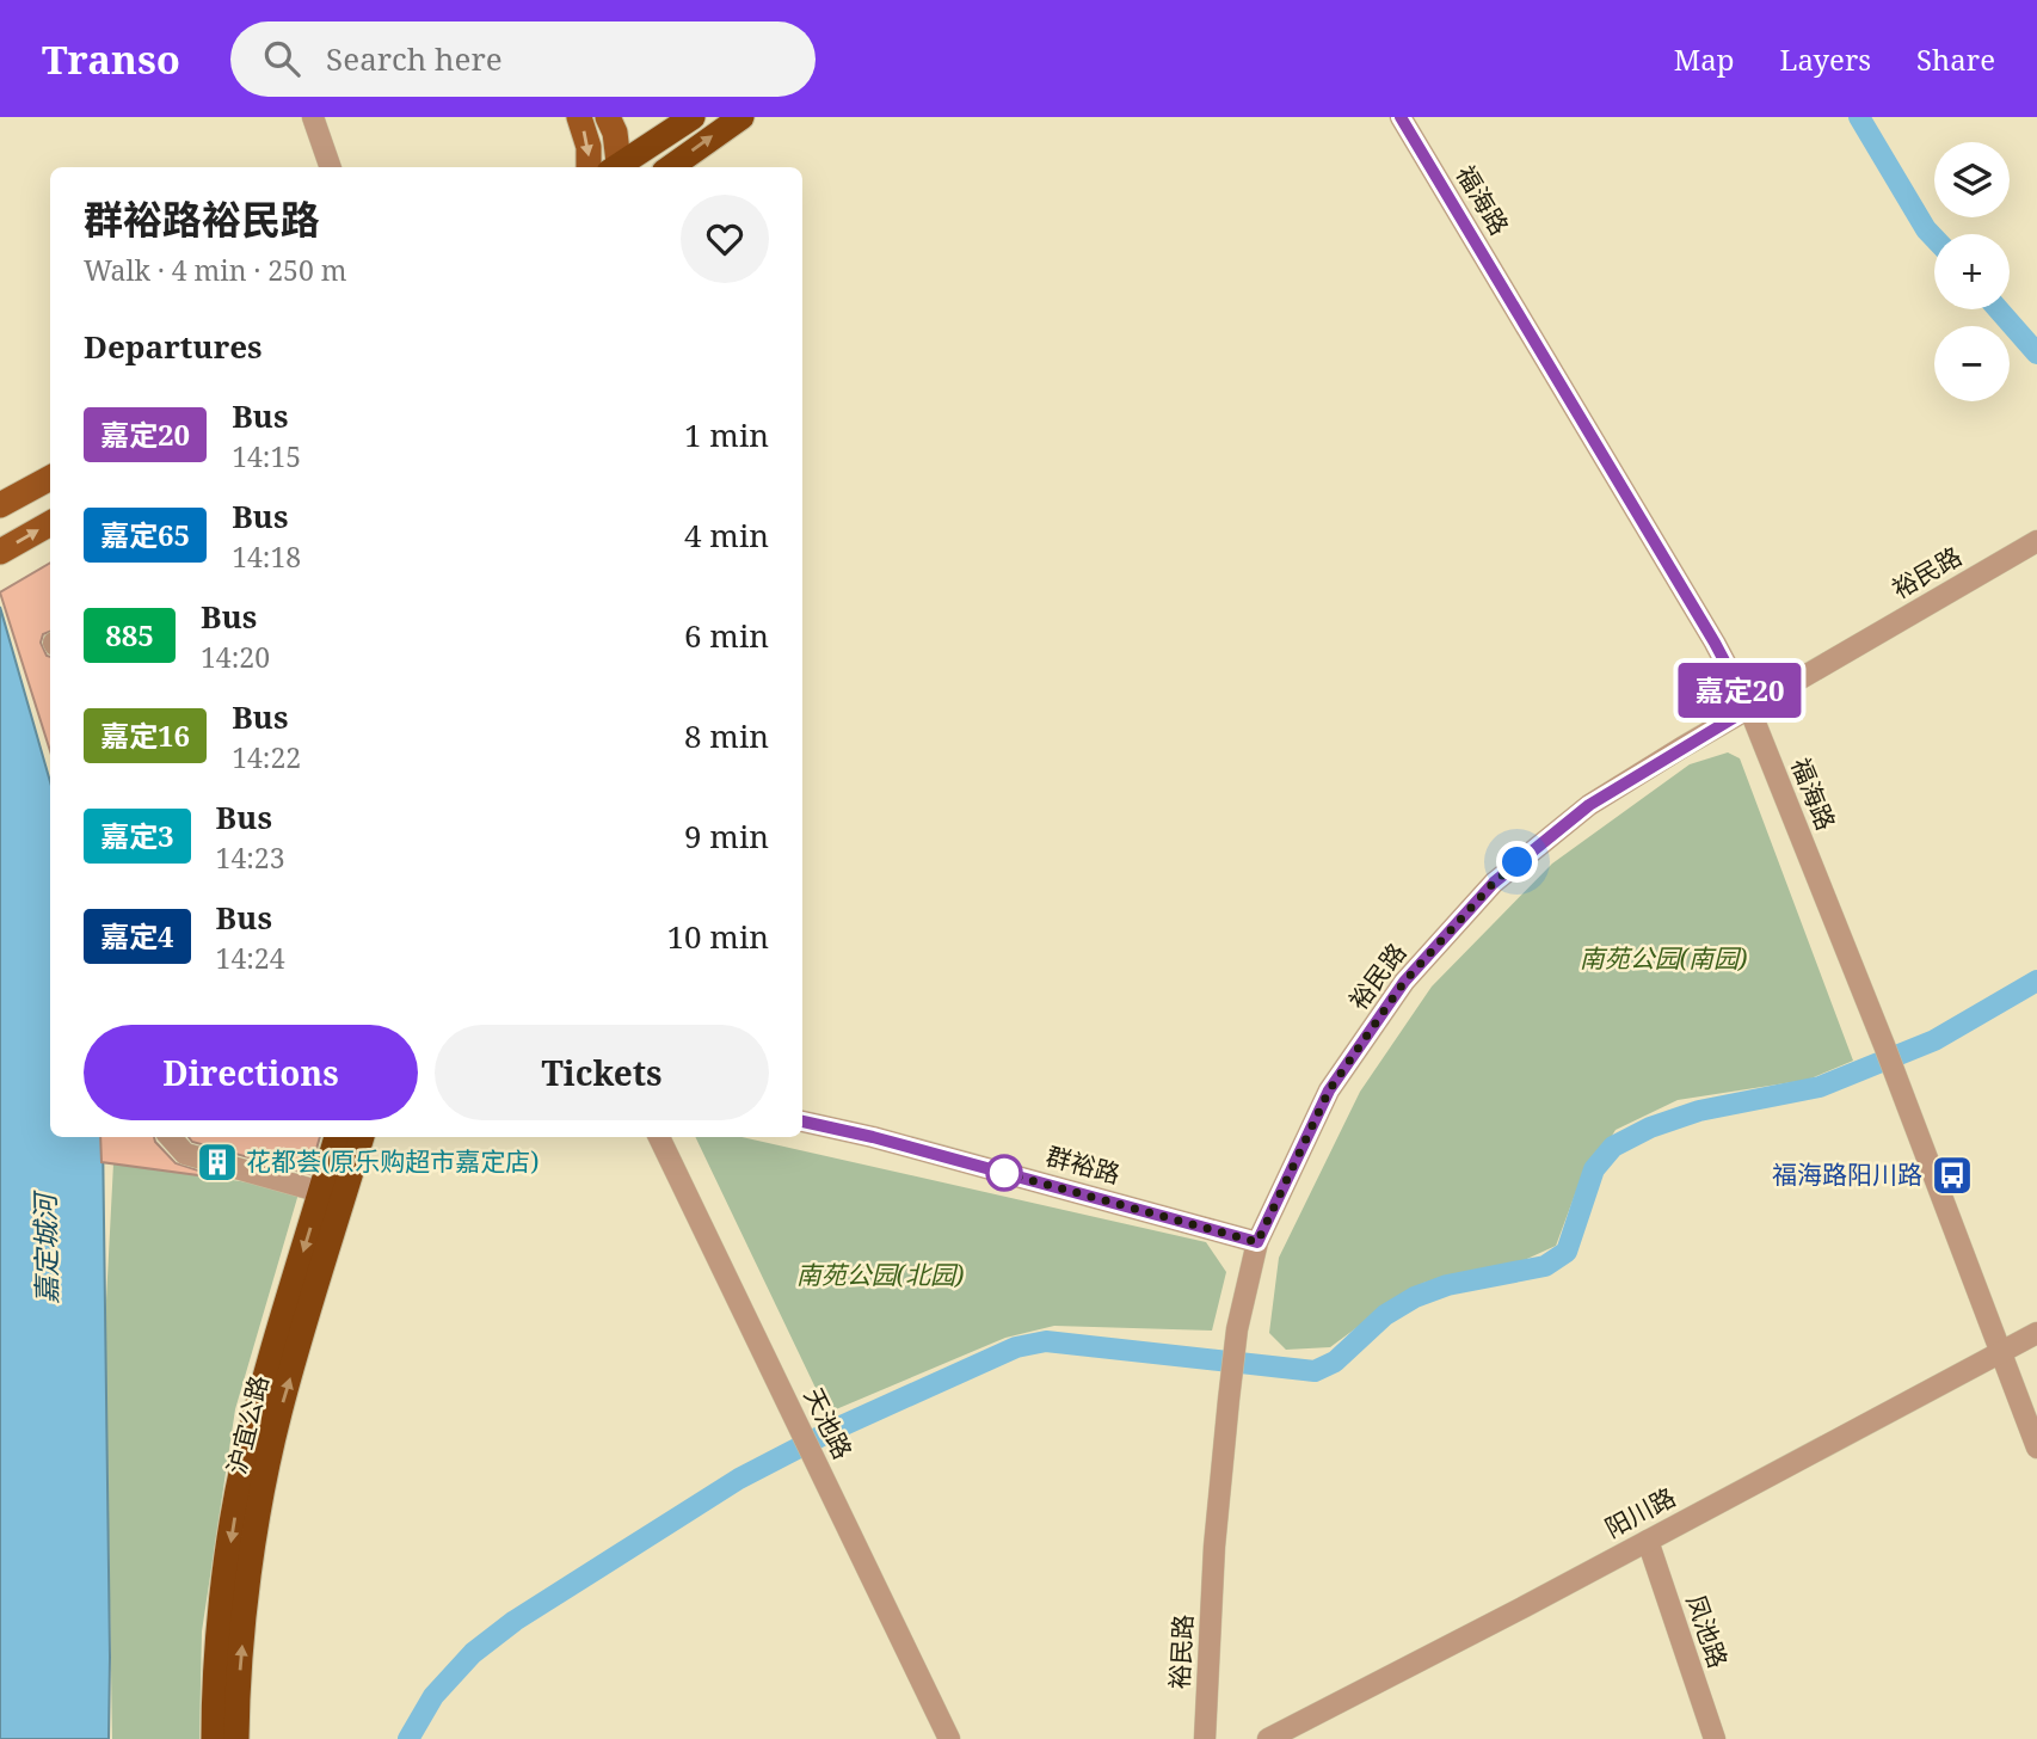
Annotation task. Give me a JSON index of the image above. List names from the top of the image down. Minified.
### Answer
{"streets":{"highway":["沪宜公路"],"street":["福海路","裕民路","群裕路","天池路","阳川路","凤池路"]},"crossings":[["福海路","裕民路"],["福海路","阳川路"],["裕民路","群裕路"],["阳川路","凤池路"]],"water":["嘉定城河"],"parks":["南苑公园(南园)","南苑公园(北园)"],"places":{"building":["花都荟(原乐购超市嘉定店)"],"bus stop":["福海路阳川路"]},"lines":["bus line 嘉定20"],"page":{"header":"Transo","search":"Search here","nav":["Map","Layers","Share"],"on_map":"嘉定20","map_buttons":["+","−"],"heading":[["群裕路裕民路","Walk · 4 min · 250 m"],"Departures"],"list":[{"mark":"嘉定20","name":"Bus","note":"14:15","value":"1 min"},{"mark":"嘉定65","name":"Bus","note":"14:18","value":"4 min"},{"mark":"885","name":"Bus","note":"14:20","value":"6 min"},{"mark":"嘉定16","name":"Bus","note":"14:22","value":"8 min"},{"mark":"嘉定3","name":"Bus","note":"14:23","value":"9 min"},{"mark":"嘉定4","name":"Bus","note":"14:24","value":"10 min"}],"buttons":["Directions","Tickets"]}}
